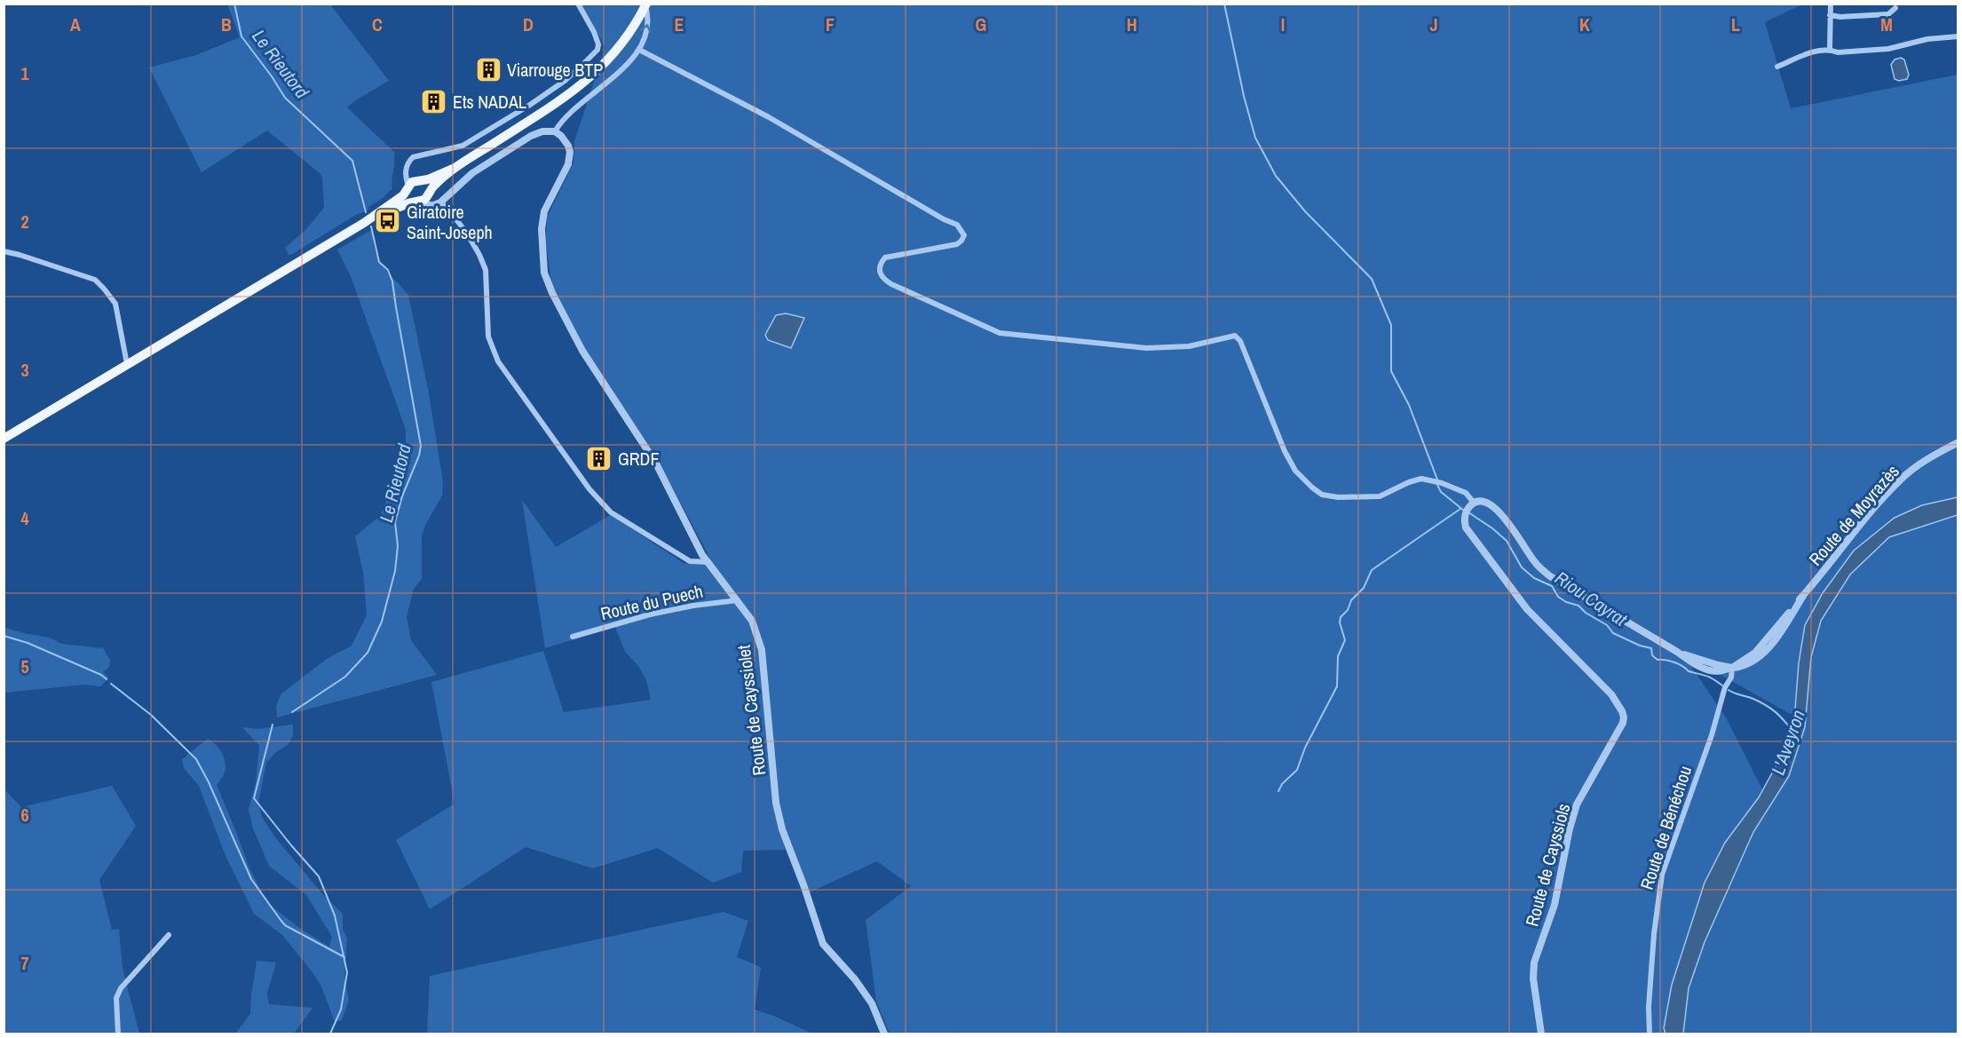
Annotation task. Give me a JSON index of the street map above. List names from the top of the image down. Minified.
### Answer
{"streets":{"street":["Route de Moyrazès","Route du Puech","Route de Cayssiolet","Route de Bénéchou","Route de Cayssiols"]},"crossings":[["Route de Moyrazès","Route de Bénéchou"],["Route du Puech","Route de Cayssiolet"]],"water":["Le Rieutord","Riou Cayrat","L'Aveyron"],"places":{"building":["Viarrouge BTP","Ets NADAL","GRDF"],"bus stop":["Giratoire Saint-Joseph"]},"grid":{"columns":["A","B","C","D","E","F","G","H","I","J","K","L","M"],"rows":["1","2","3","4","5","6","7"]}}
